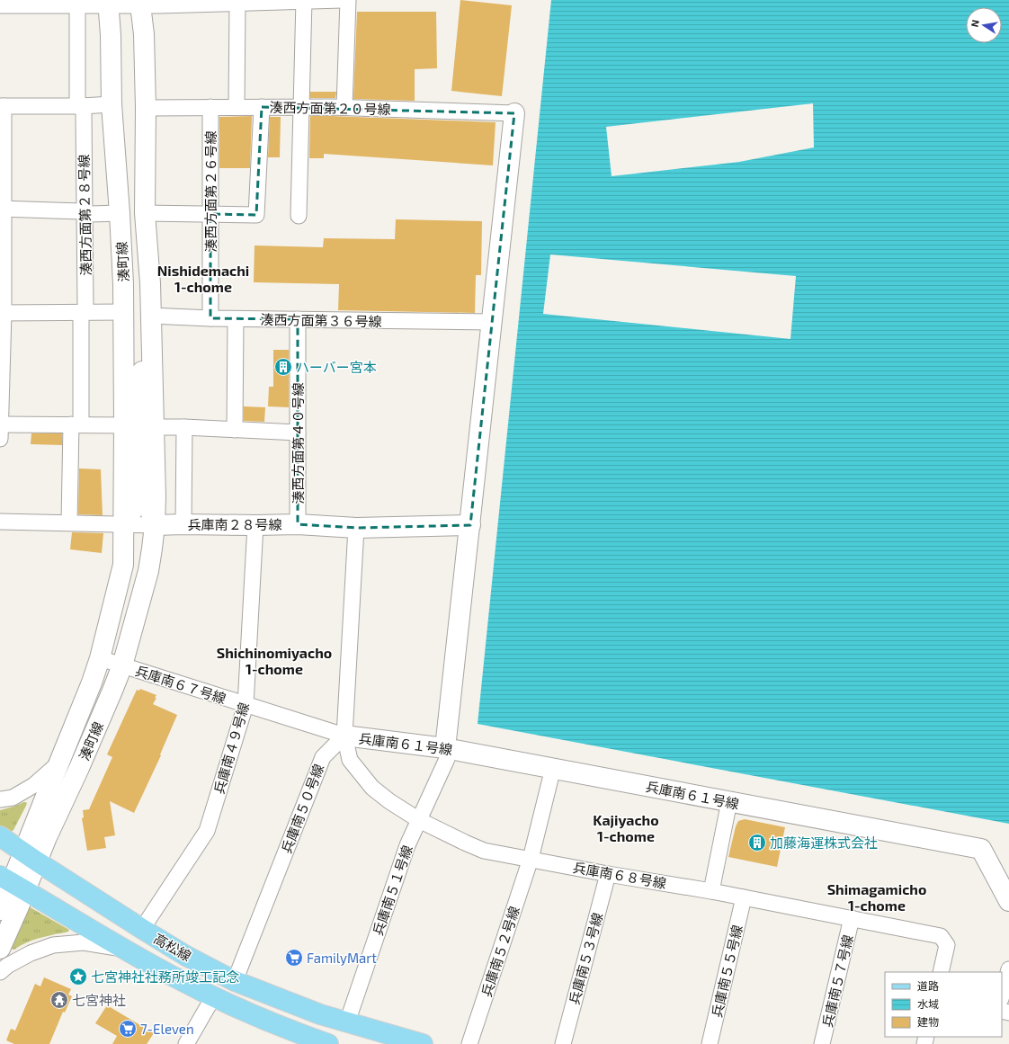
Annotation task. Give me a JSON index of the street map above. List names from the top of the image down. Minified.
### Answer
{"streets":{"main road":["高松線"],"street":["湊西方面第２０号線","湊西方面第２６号線","湊西方面第２８号線","湊町線","湊西方面第３６号線","湊西方面第４０号線","兵庫南２８号線","兵庫南６７号線","兵庫南６１号線","兵庫南４９号線","兵庫南５０号線","兵庫南６８号線","兵庫南５１号線","兵庫南５２号線","兵庫南５３号線","兵庫南５５号線","兵庫南５７号線"]},"crossings":[["湊西方面第２０号線","湊西方面第２６号線"],["湊西方面第２０号線","湊町線"],["湊西方面第２６号線","湊西方面第３６号線"],["湊西方面第２８号線","兵庫南２８号線"],["湊町線","湊西方面第３６号線"],["湊町線","兵庫南２８号線"],["湊町線","兵庫南６７号線"],["湊町線","高松線"],["湊西方面第３６号線","湊西方面第４０号線"],["湊西方面第４０号線","兵庫南２８号線"],["兵庫南２８号線","兵庫南４９号線"],["兵庫南６７号線","兵庫南６１号線"],["兵庫南６７号線","兵庫南４９号線"],["兵庫南６７号線","兵庫南５０号線"],["兵庫南６７号線","兵庫南６８号線"],["兵庫南６１号線","兵庫南５０号線"],["兵庫南６１号線","兵庫南６８号線"],["兵庫南６１号線","兵庫南５１号線"],["兵庫南６１号線","兵庫南５２号線"],["兵庫南４９号線","高松線"],["兵庫南５０号線","兵庫南６８号線"],["兵庫南５０号線","高松線"],["兵庫南６８号線","兵庫南５１号線"],["兵庫南６８号線","兵庫南５２号線"],["兵庫南６８号線","兵庫南５３号線"],["兵庫南６８号線","兵庫南５５号線"],["兵庫南６８号線","兵庫南５７号線"],["兵庫南５１号線","高松線"]],"districts":["Nishidemachi 1-chome","Shichinomiyacho 1-chome","Kajiyacho 1-chome","Shimagamicho 1-chome"],"places":{"building":["ハーバー宮本","加藤海運株式会社"],"supermarket":["FamilyMart","7-Eleven"],"place":["七宮神社社務所竣工記念"],"temple":["七宮神社"]},"legend":["道路","水域","建物"],"north":"left"}
